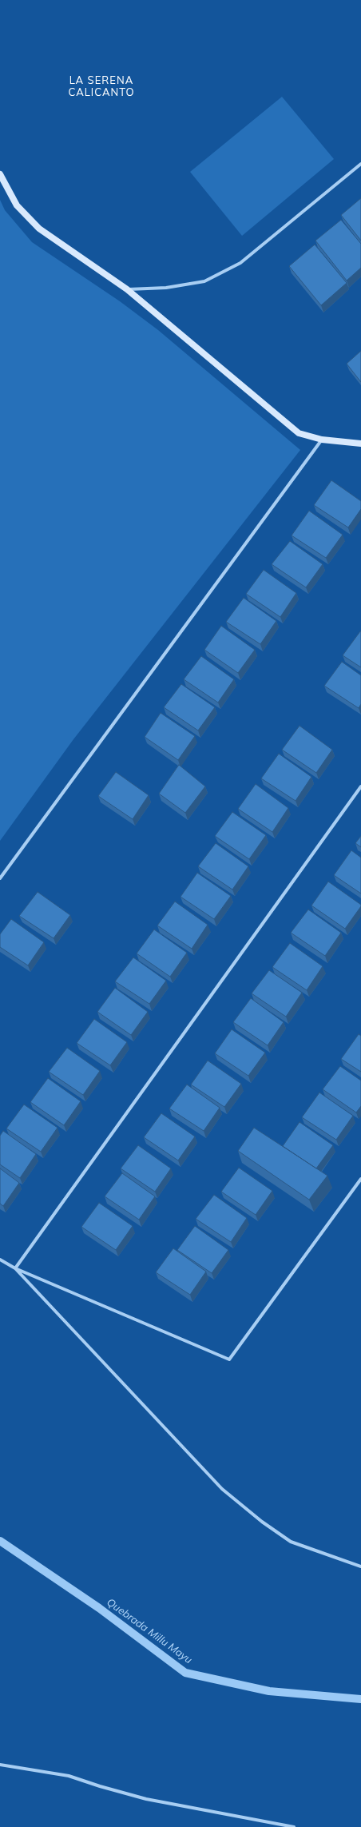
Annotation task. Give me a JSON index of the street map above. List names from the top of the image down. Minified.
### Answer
{"districts":["LA SERENA CALICANTO"],"water":["Quebrada Millu Mayu"]}
